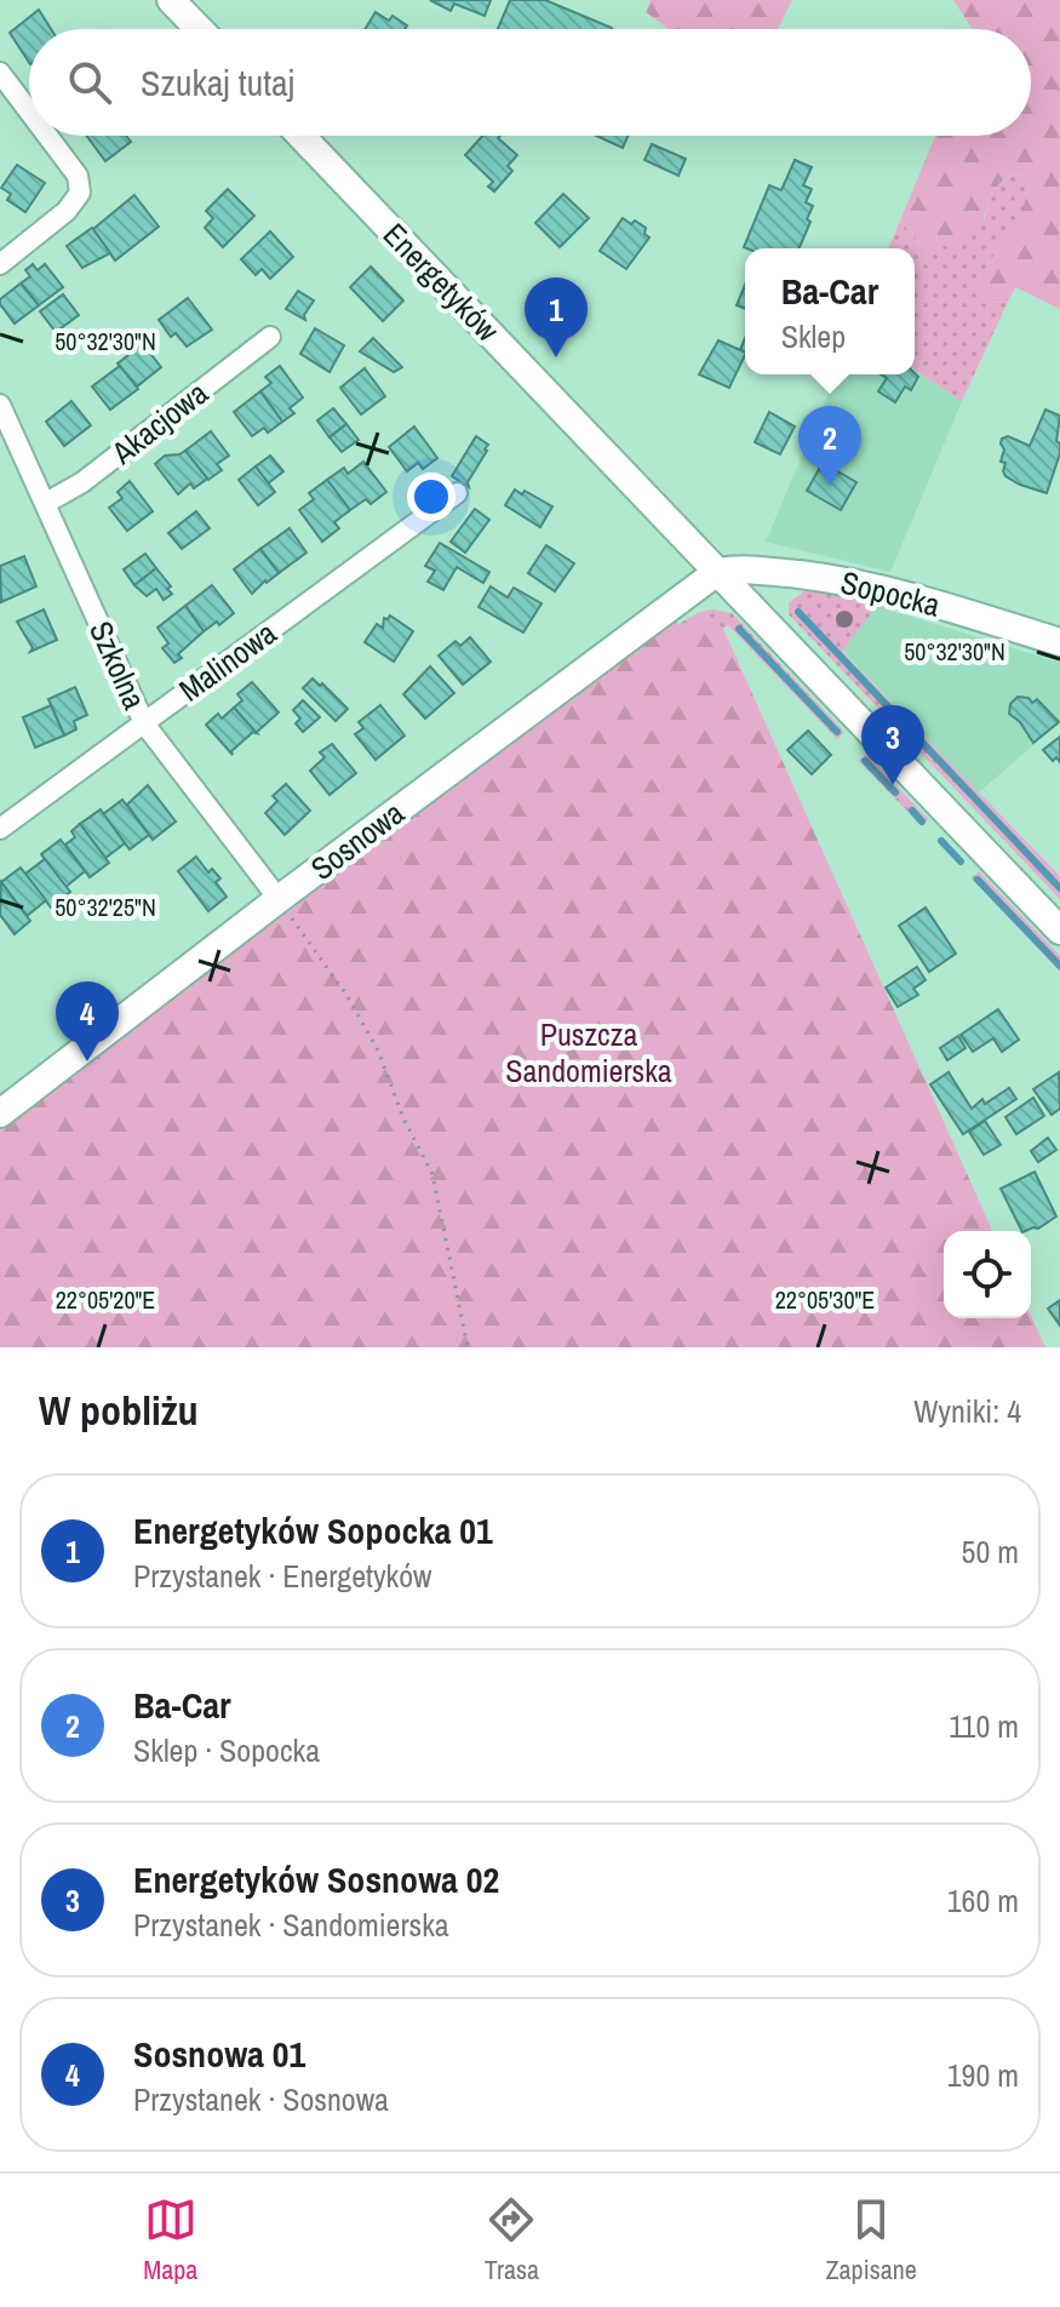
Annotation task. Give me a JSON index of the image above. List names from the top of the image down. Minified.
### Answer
{"streets":{"street":["Energetyków","Akacjowa","Sopocka","Malinowa","Szkolna","Sosnowa"]},"crossings":[["Energetyków","Sopocka"],["Energetyków","Sosnowa"],["Akacjowa","Szkolna"],["Sopocka","Sosnowa"],["Malinowa","Szkolna"],["Szkolna","Sosnowa"]],"parks":["Puszcza Sandomierska"],"page":{"search":"Szukaj tutaj","popup":["Ba-Car","Sklep"],"pins":["1","2","3","4"],"heading":["W pobliżu","Wyniki: 4"],"list":[{"mark":"1","name":"Energetyków Sopocka 01","note":"Przystanek · Energetyków","value":"50 m"},{"mark":"2","name":"Ba-Car","note":"Sklep · Sopocka","value":"110 m"},{"mark":"3","name":"Energetyków Sosnowa 02","note":"Przystanek · Sandomierska","value":"160 m"},{"mark":"4","name":"Sosnowa 01","note":"Przystanek · Sosnowa","value":"190 m"}],"nav":["Mapa","Trasa","Zapisane"]},"coordinates":["50°32'30\"N","50°32'25\"N","22°05'20\"E","22°05'30\"E"]}
